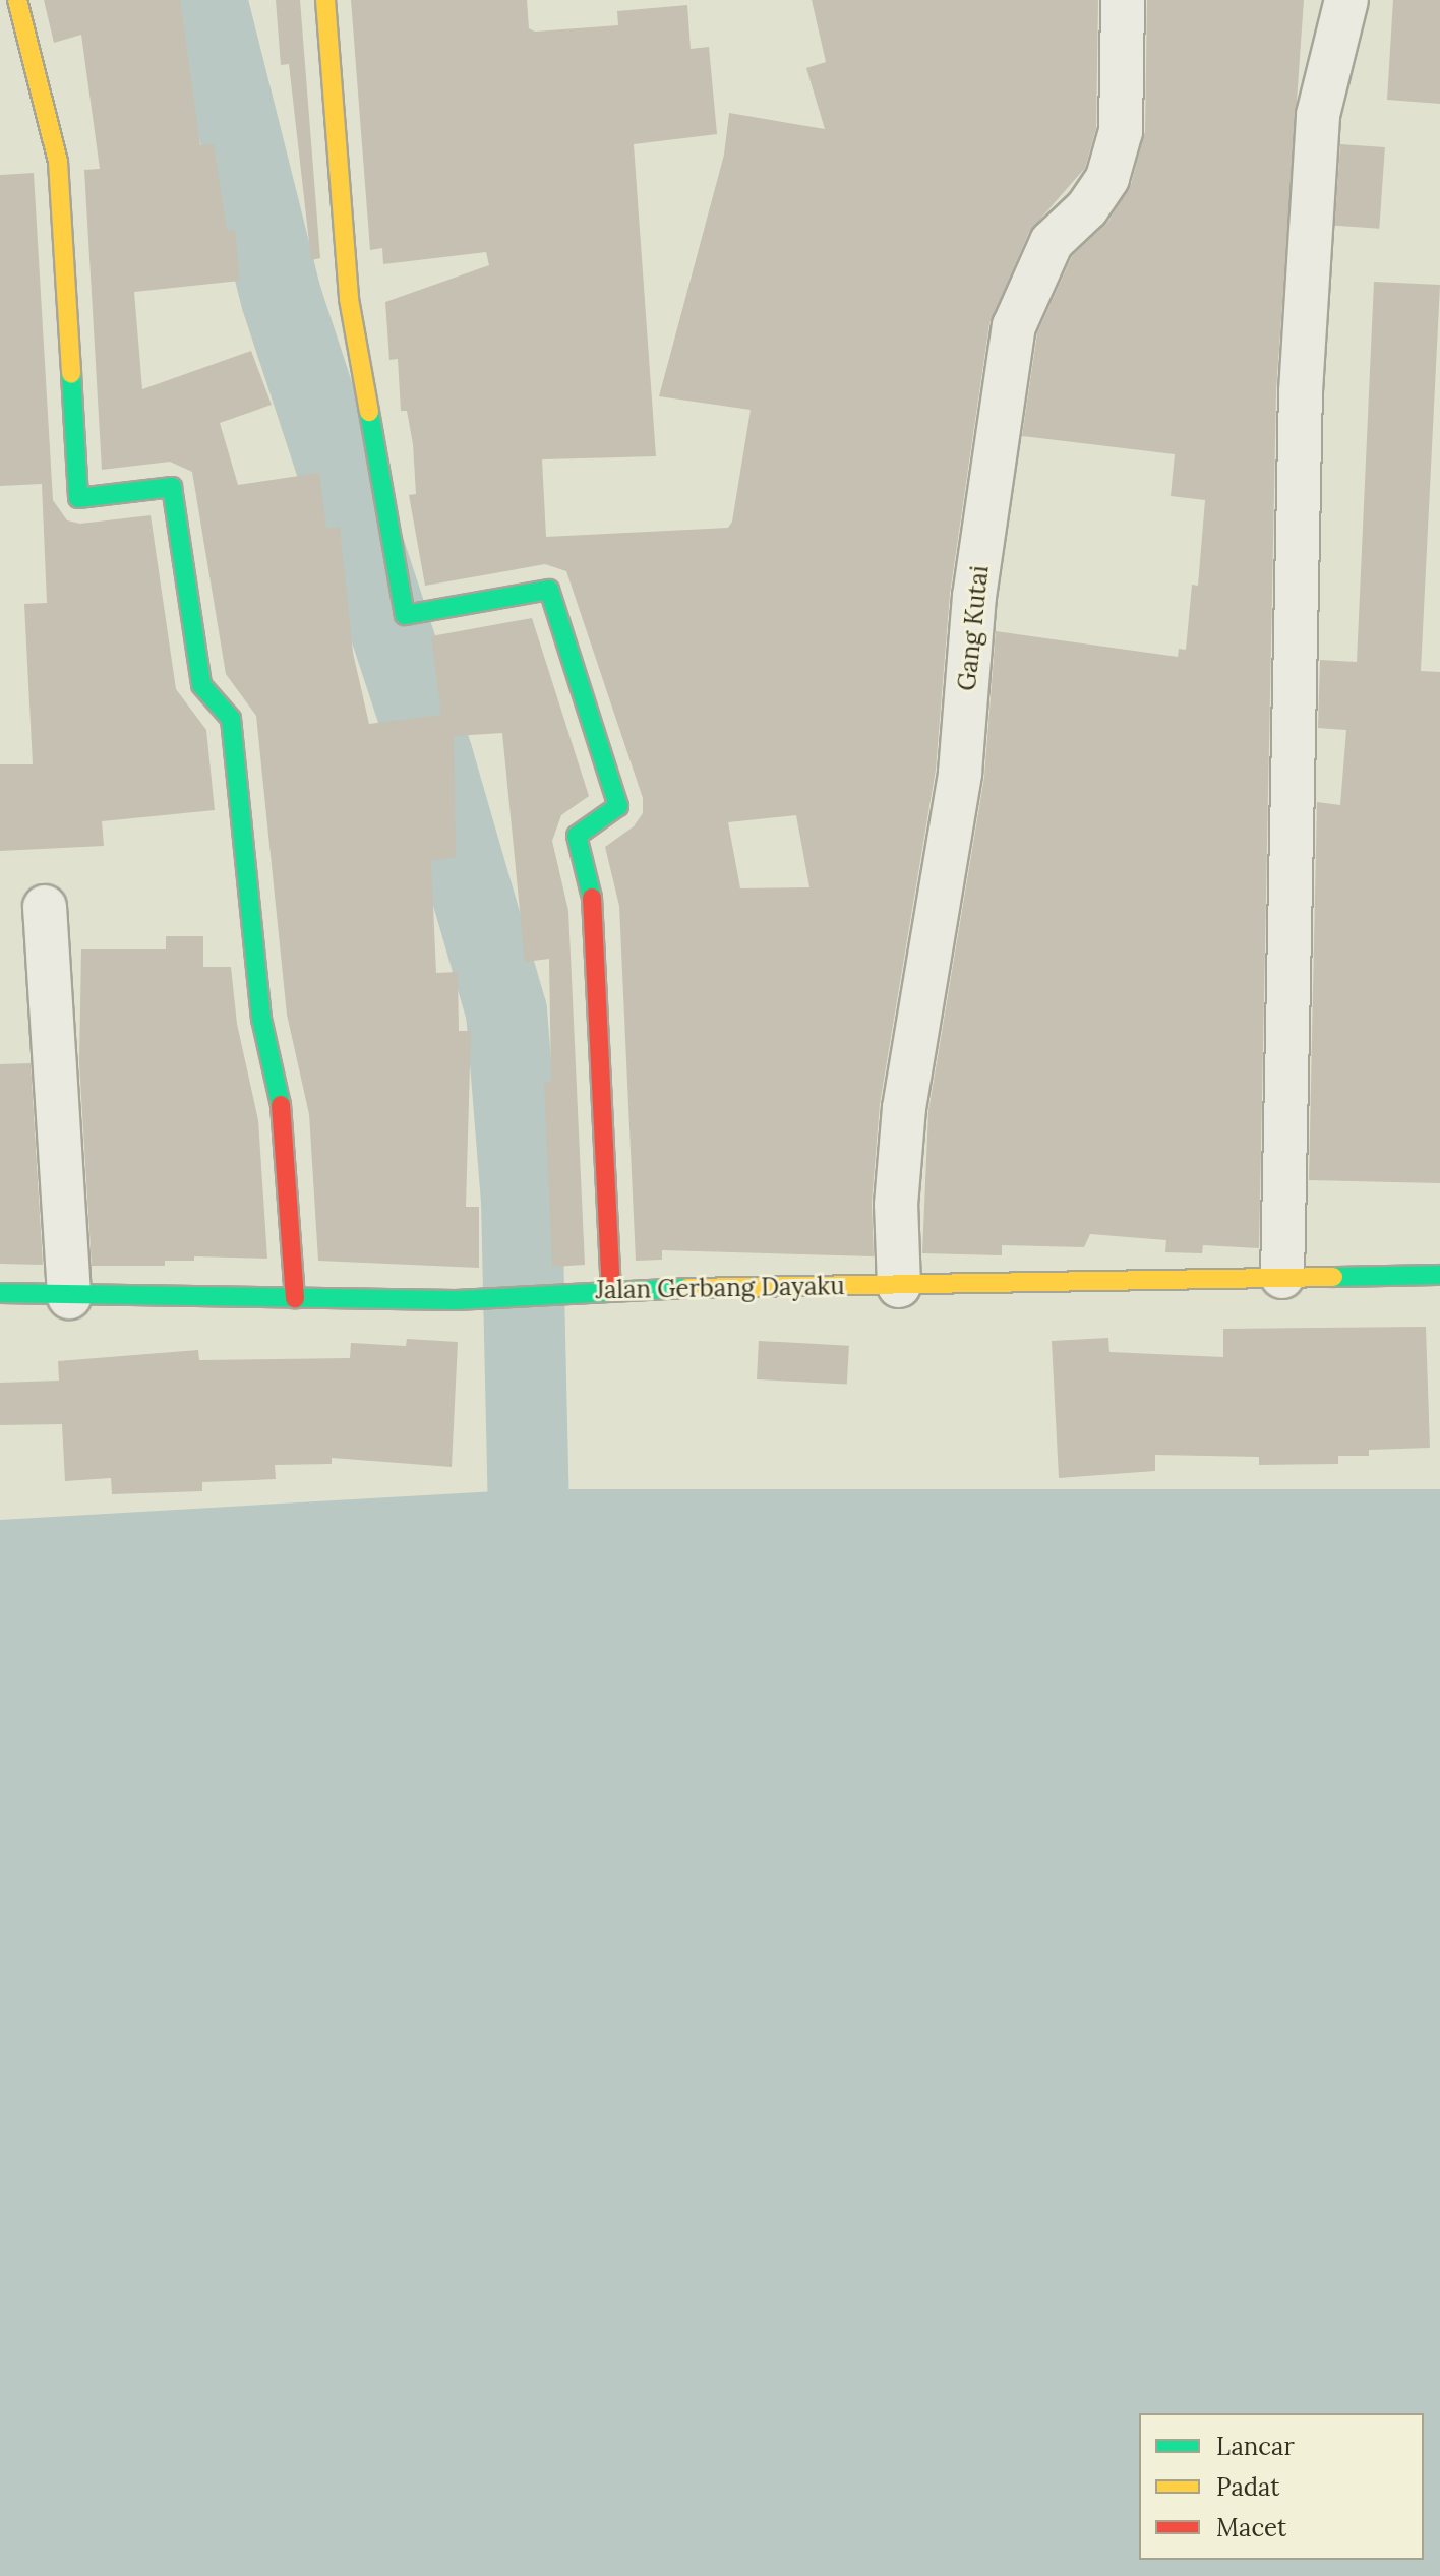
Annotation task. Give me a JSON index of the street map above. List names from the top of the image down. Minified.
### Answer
{"streets":{"main road":["Jalan Gerbang Dayaku"],"street":["Gang Kutai"]},"crossings":[["Gang Kutai","Jalan Gerbang Dayaku"]],"legend":["Lancar","Padat","Macet"]}
